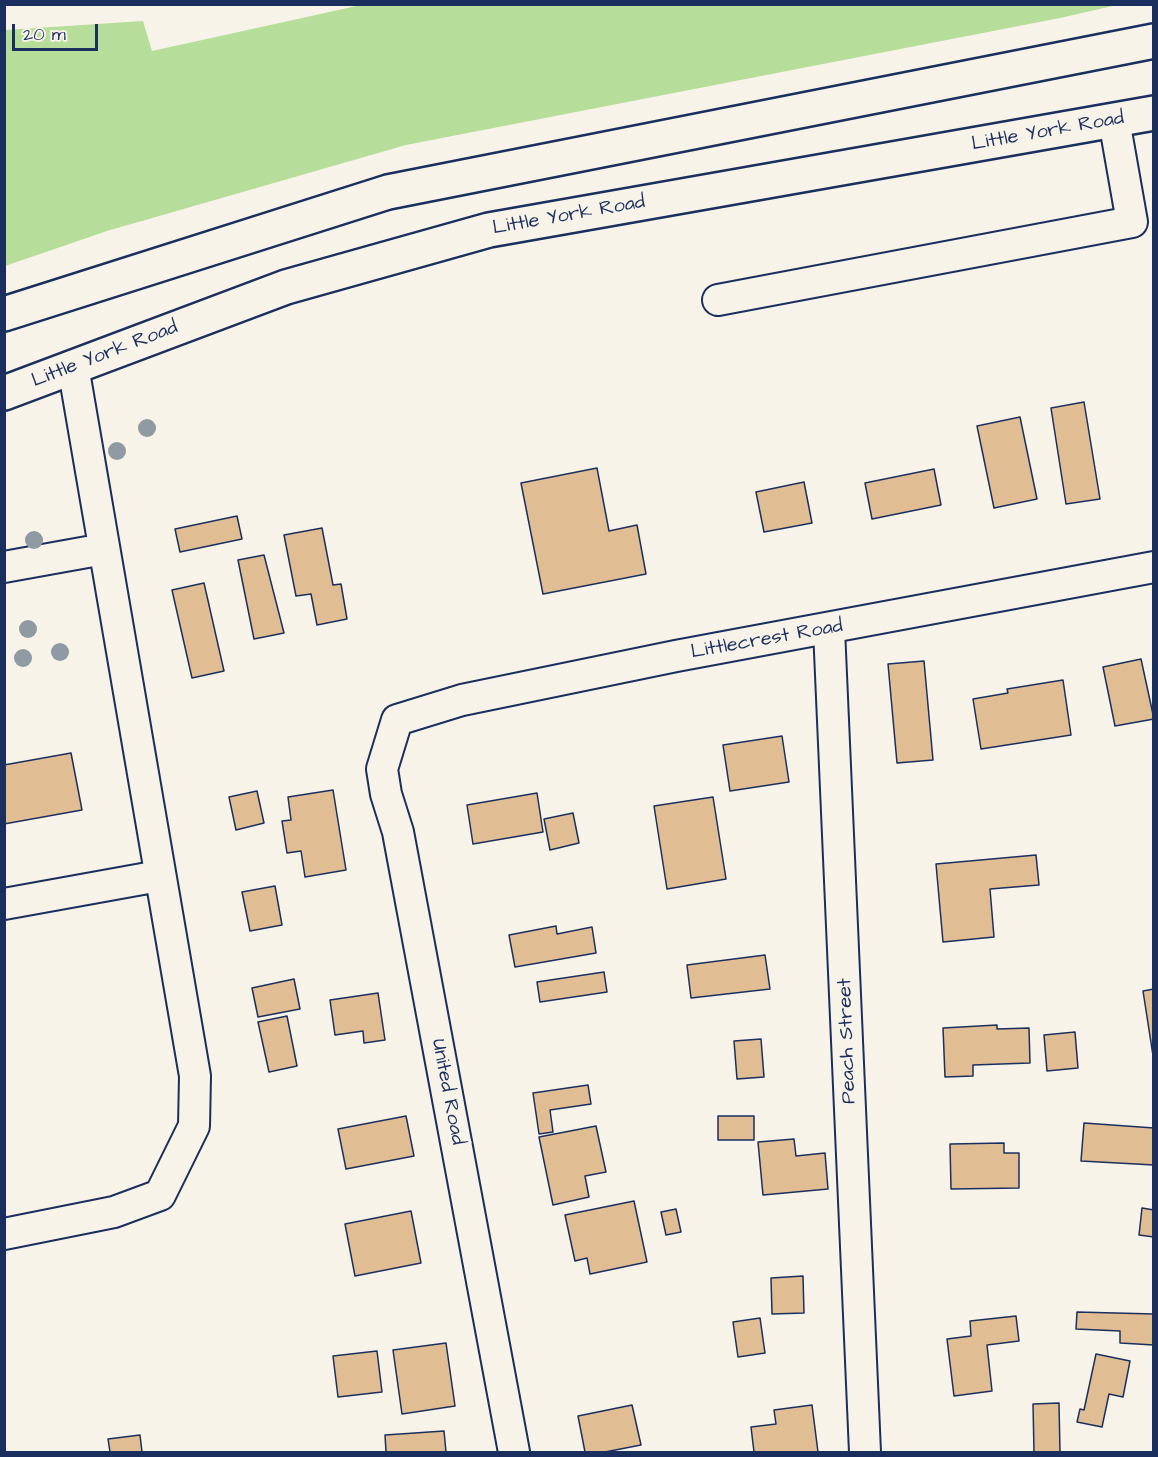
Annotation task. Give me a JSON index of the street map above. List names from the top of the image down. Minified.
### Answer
{"streets":{"main road":["Little York Road"],"street":["Littlecrest Road","Peach Street","United Road"]},"crossings":[["Littlecrest Road","Peach Street"],["Littlecrest Road","United Road"]],"scale_bar":"20 m"}
